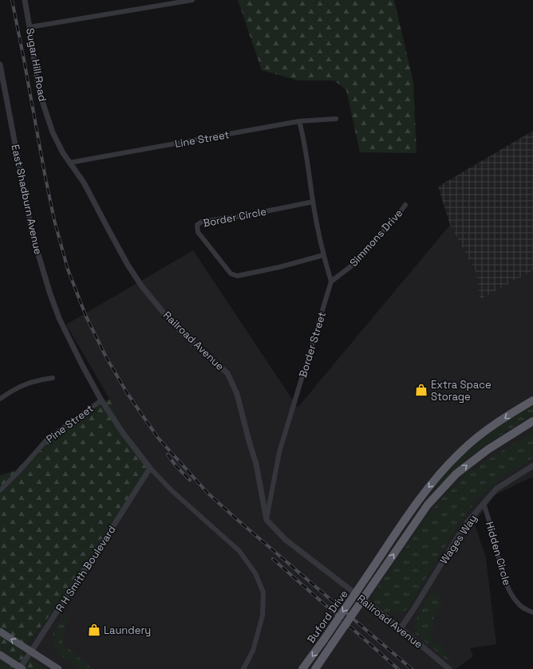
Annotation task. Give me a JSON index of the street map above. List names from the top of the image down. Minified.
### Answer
{"streets":{"highway":["Buford Drive"],"street":["Sugar Hill Road","Line Street","East Shadburn Avenue","Border Circle","Simmons Drive","Railroad Avenue","Border Street","Pine Street","Wages Way","Hidden Circle","R H Smith Boulevard"]},"crossings":[["Sugar Hill Road","Line Street"],["Sugar Hill Road","Railroad Avenue"],["Line Street","Railroad Avenue"],["East Shadburn Avenue","Pine Street"],["East Shadburn Avenue","R H Smith Boulevard"],["Simmons Drive","Border Street"],["Railroad Avenue","Border Street"],["Railroad Avenue","Wages Way"],["Wages Way","Hidden Circle"]],"places":{"shop":["Extra Space Storage","Laundery"]}}
